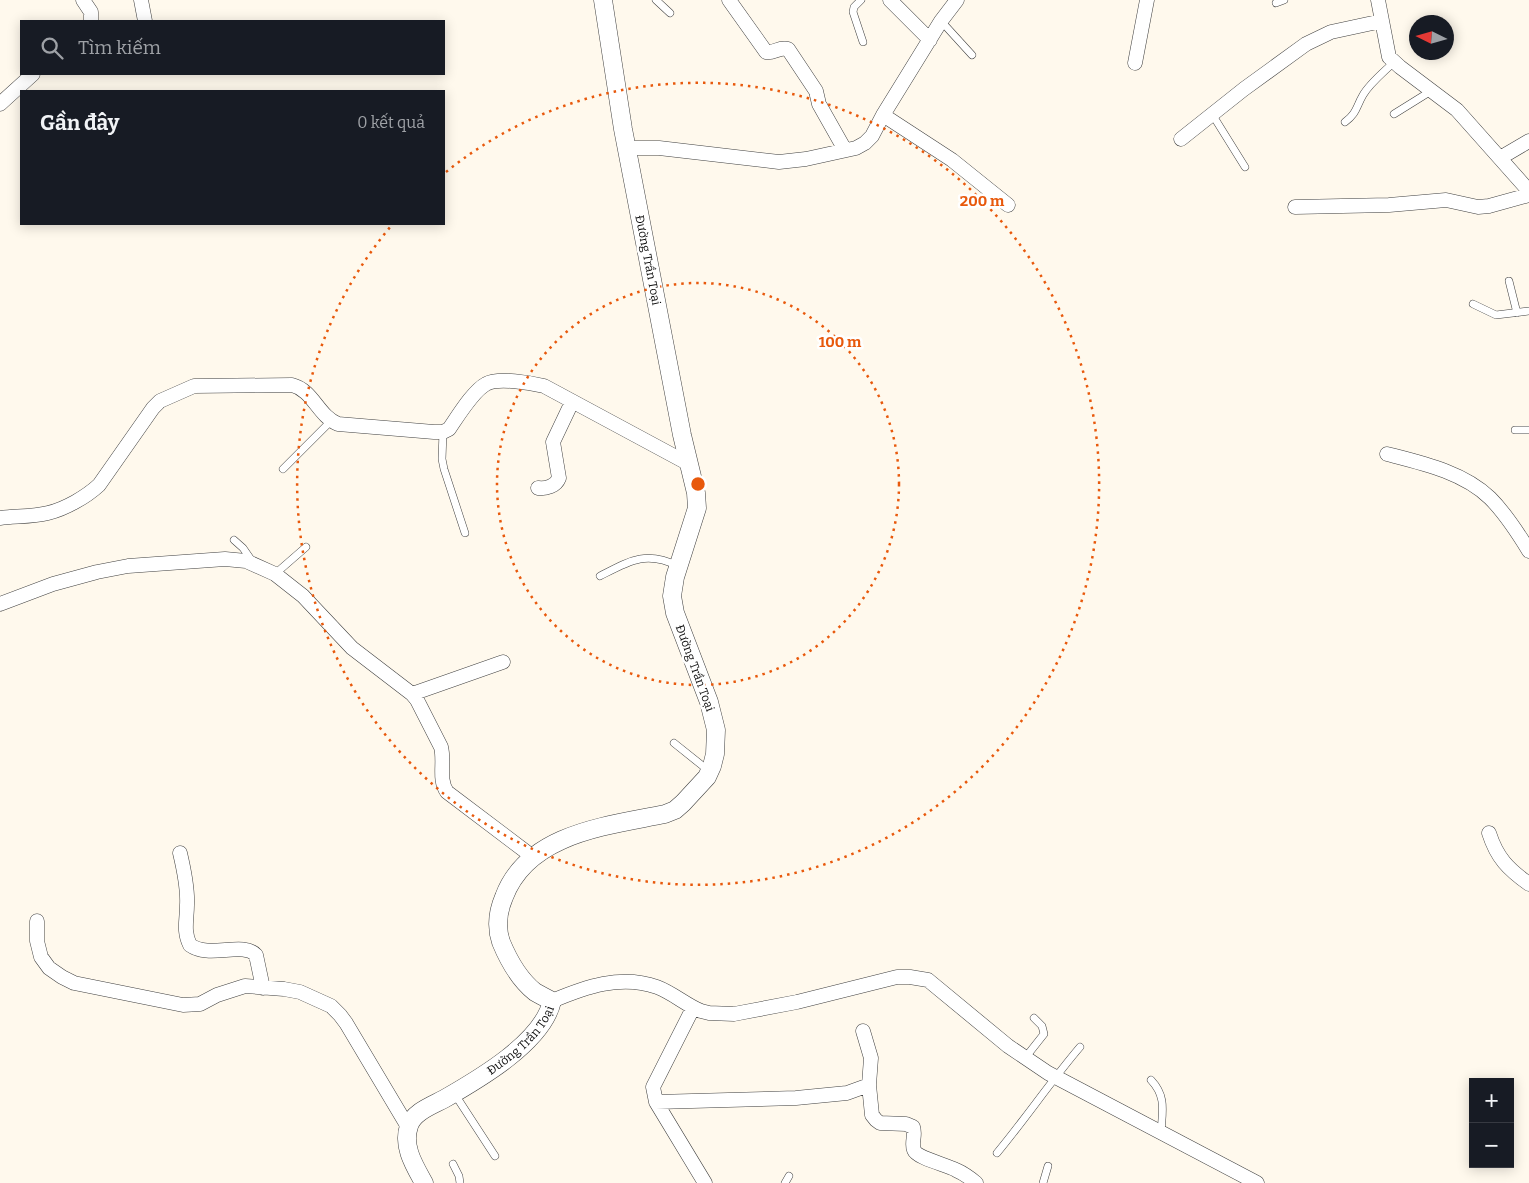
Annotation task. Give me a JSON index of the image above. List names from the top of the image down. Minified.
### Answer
{"streets":{"street":["Đường Trần Toại"]},"north":"left","page":{"search":"Tìm kiếm","heading":["Gần đây","0 kết quả"],"map_buttons":["+","−"]},"rings":["200 m","100 m"]}
